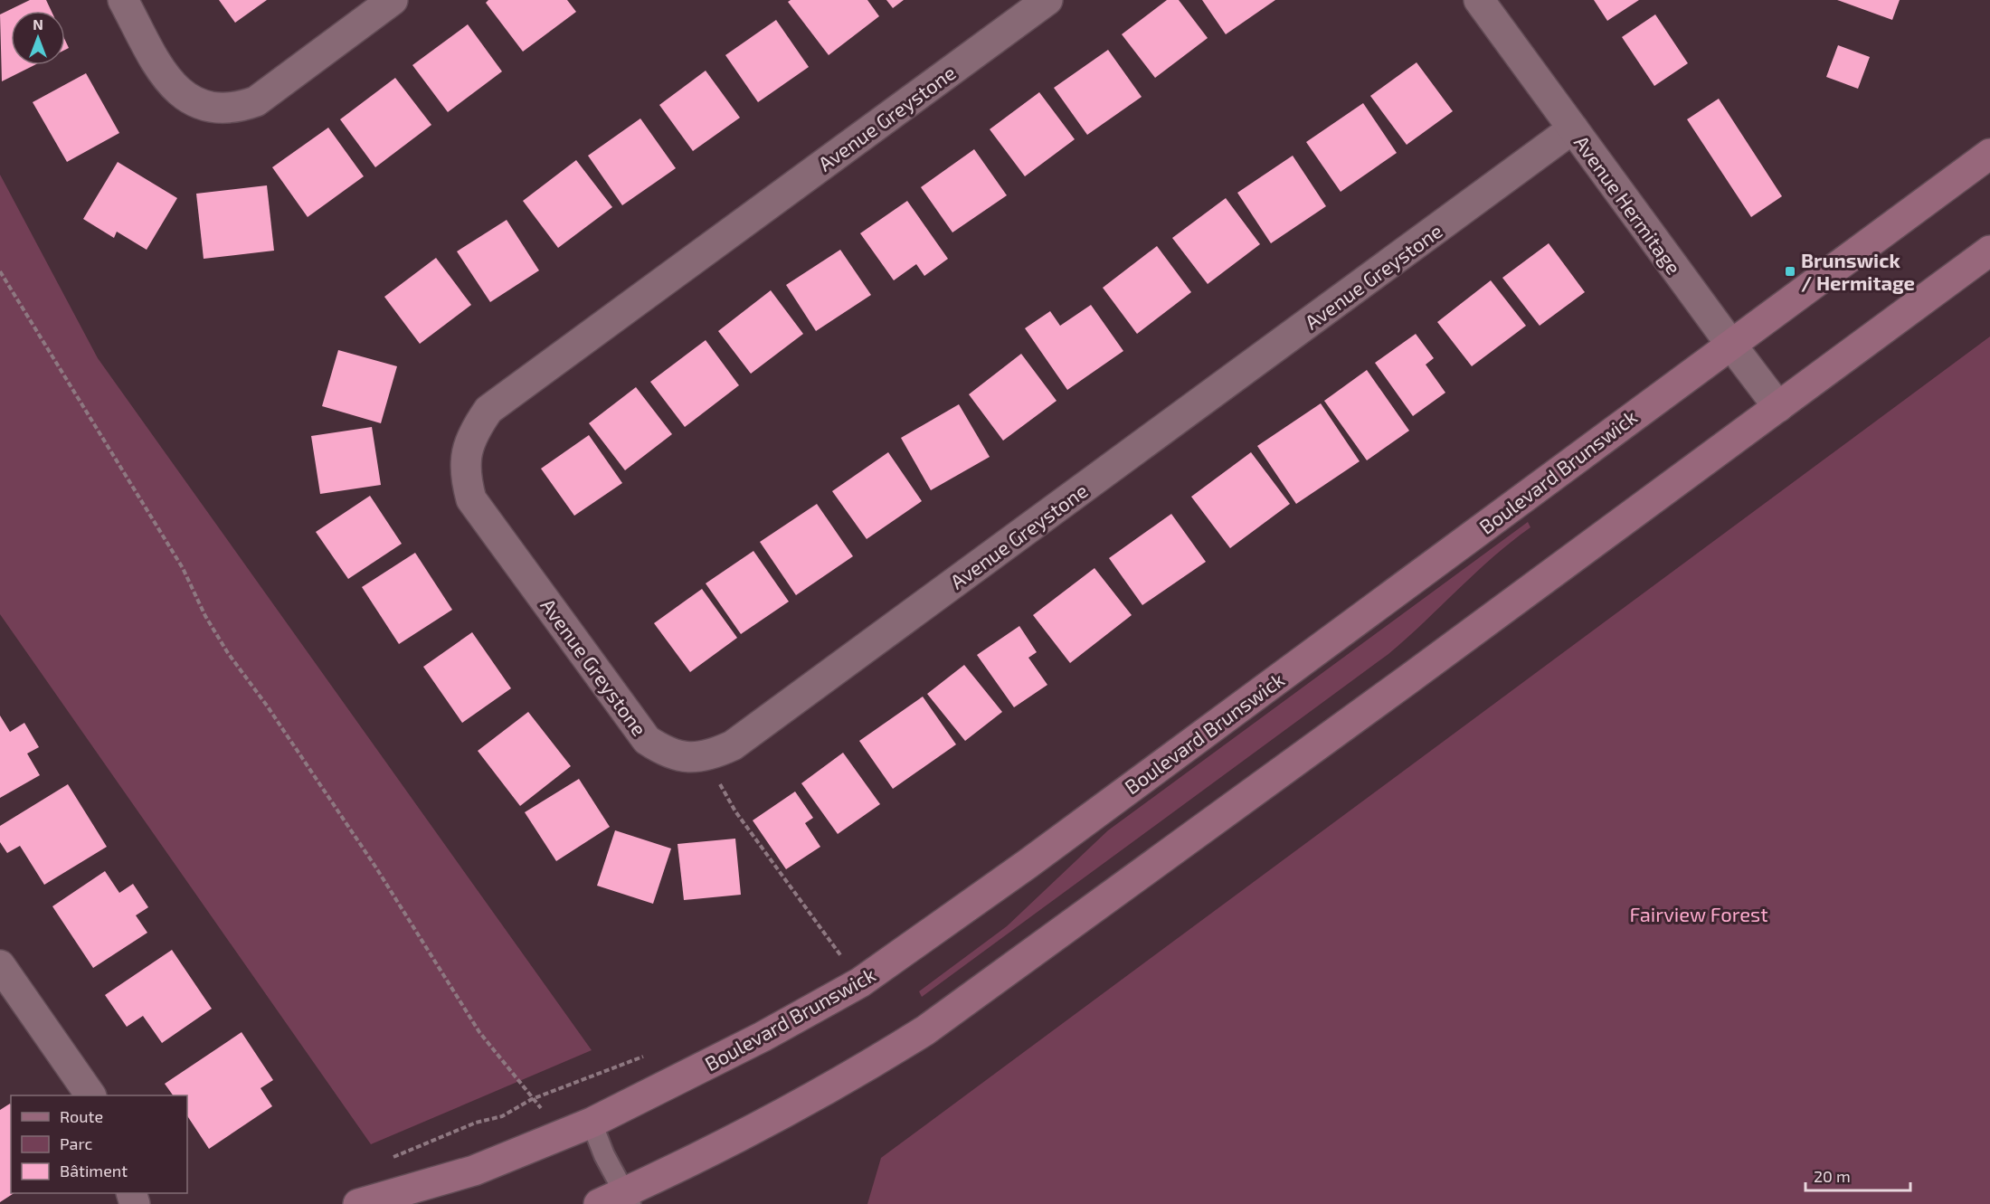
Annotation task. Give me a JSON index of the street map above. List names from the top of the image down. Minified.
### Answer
{"streets":{"street":["Avenue Greystone","Avenue Hermitage","Boulevard Brunswick"]},"crossings":[["Avenue Greystone","Avenue Hermitage"],["Avenue Hermitage","Boulevard Brunswick"]],"parks":["Fairview Forest"],"places":{"transit":["Brunswick / Hermitage"]},"legend":["Route","Parc","Bâtiment"],"scale_bar":"20 m","north":"top"}
